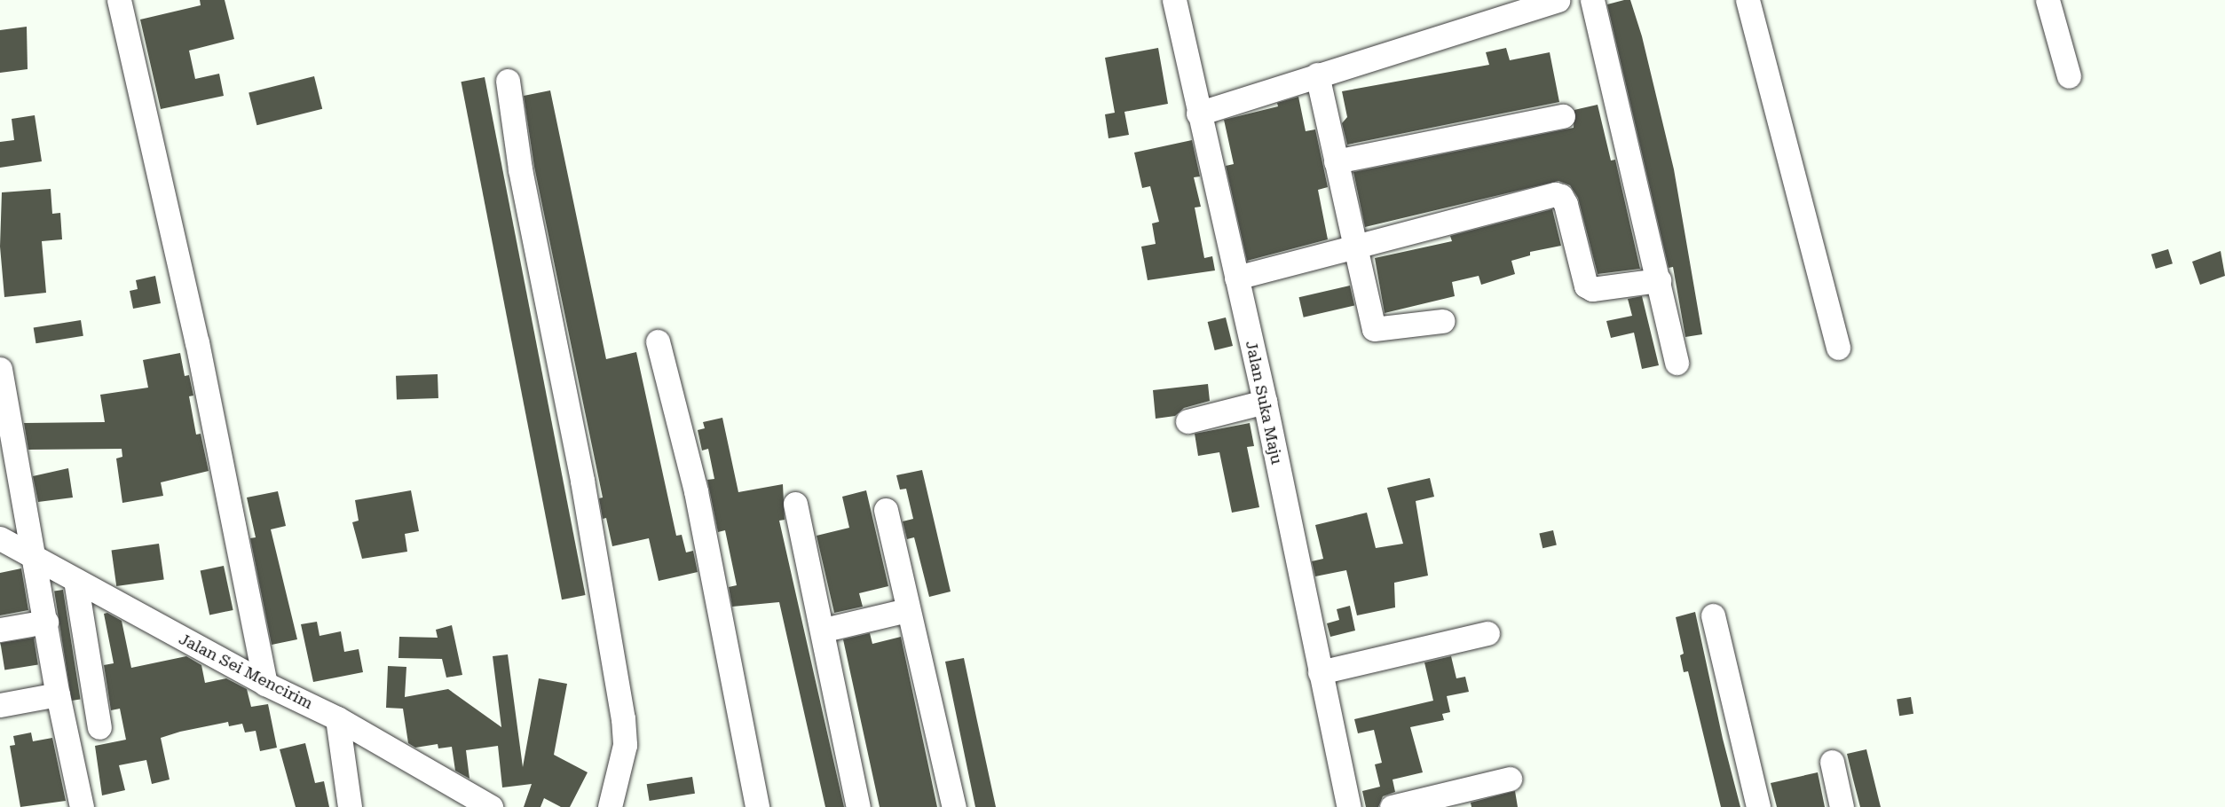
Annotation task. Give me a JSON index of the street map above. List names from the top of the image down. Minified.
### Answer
{"streets":{"street":["Jalan Suka Maju","Jalan Sei Mencirim"]}}
